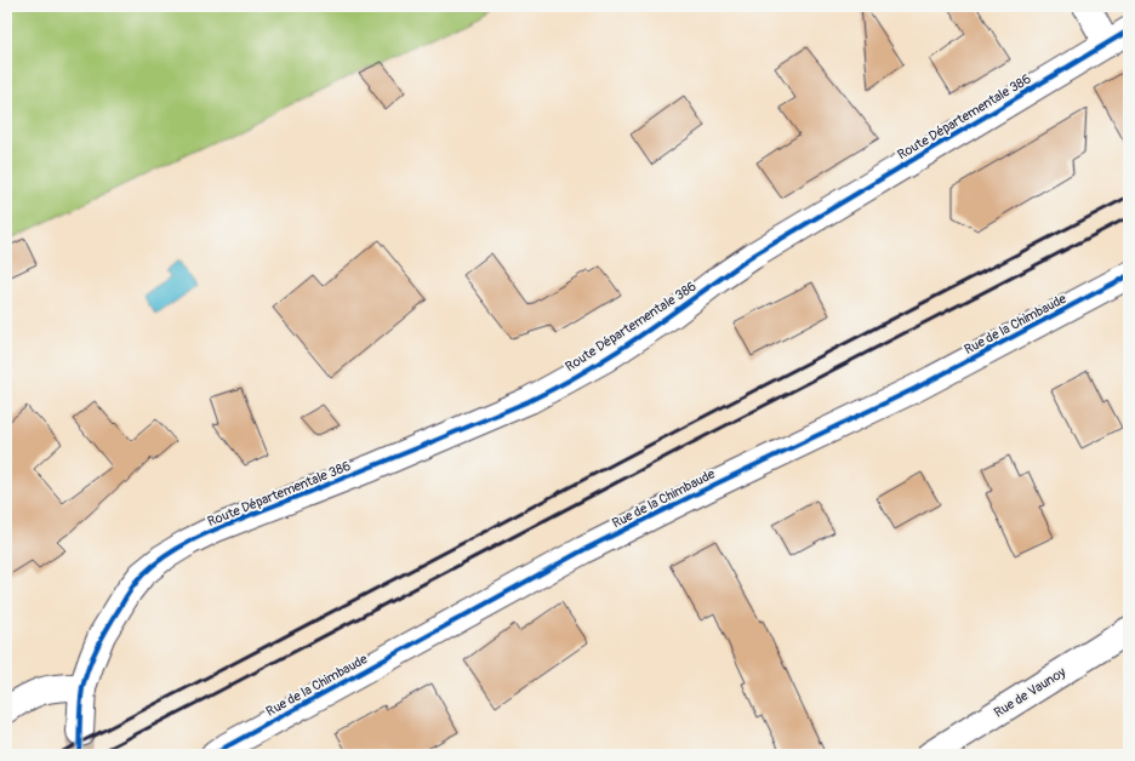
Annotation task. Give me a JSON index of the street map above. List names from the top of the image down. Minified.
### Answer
{"streets":{"street":["Route Départementale 386","Rue de la Chimbaude","Rue de Vaunoy"]}}
